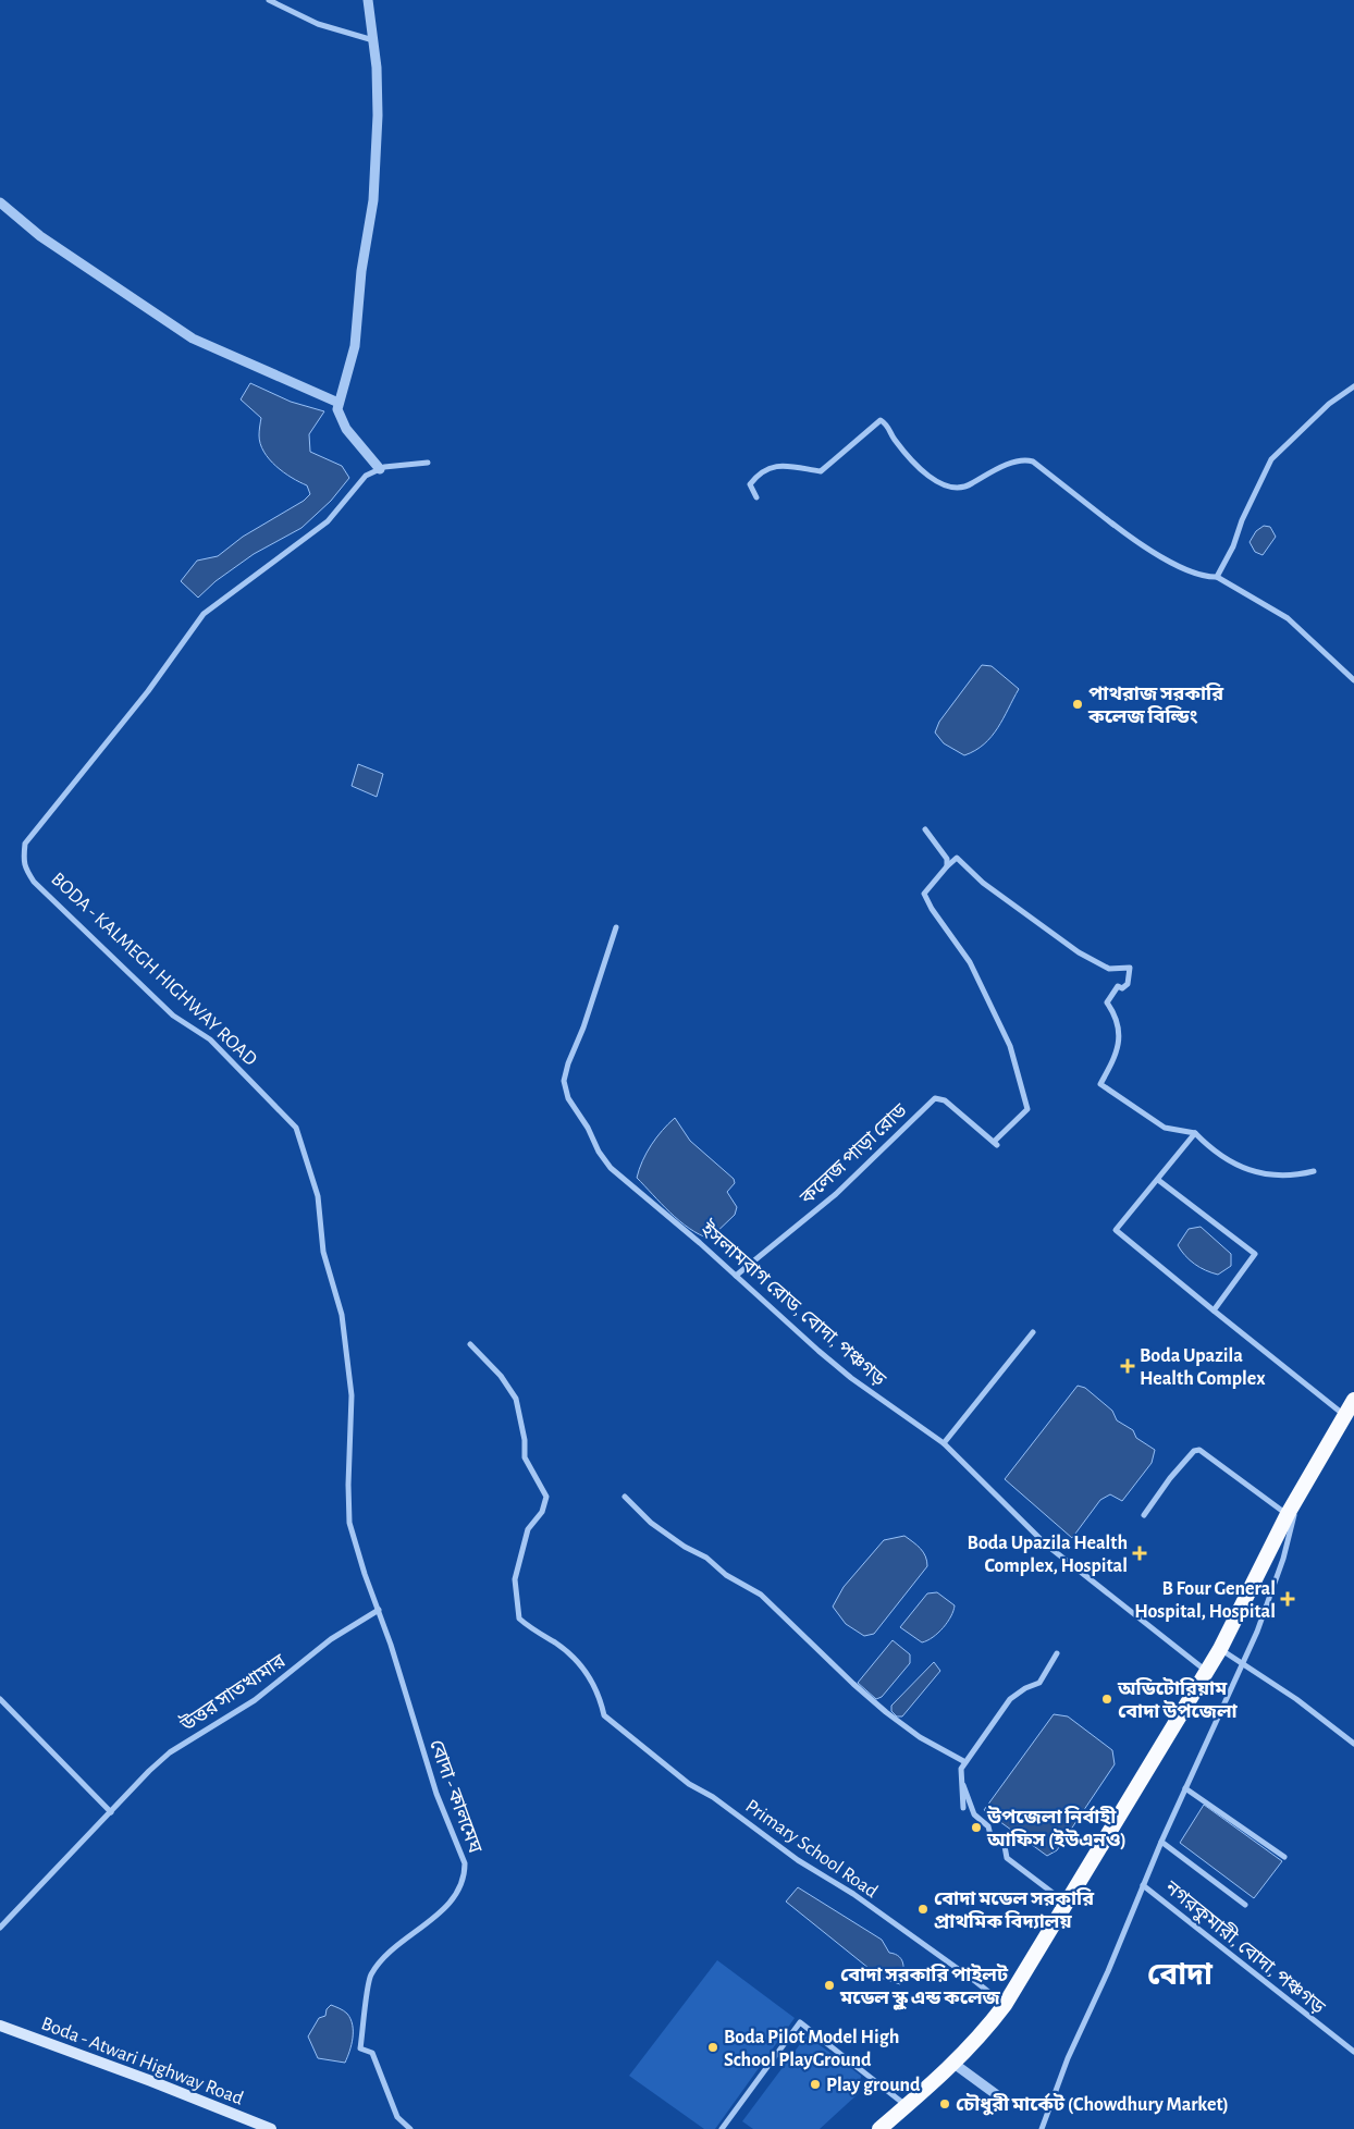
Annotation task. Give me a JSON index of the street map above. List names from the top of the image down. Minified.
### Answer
{"streets":{"main road":["Boda - Atwari Highway Road"],"street":["BODA - KALMEGH HIGHWAY ROAD","কলেজ পাড়া রোড","ইসলামবাগ রোড, বোদা, পঞ্চগড়","উত্তর সাতখামার","বোদা - কালমেঘ","Primary School Road","নগরকুমারী, বোদা, পঞ্চগড়"]},"crossings":[["BODA - KALMEGH HIGHWAY ROAD","বোদা - কালমেঘ"],["কলেজ পাড়া রোড","ইসলামবাগ রোড, বোদা, পঞ্চগড়"],["উত্তর সাতখামার","বোদা - কালমেঘ"]],"districts":["বোদা"],"places":{"other":["পাথরাজ সরকারি কলেজ বিল্ডিং","অডিটোরিয়াম বোদা উপজেলা","উপজেলা নির্বাহী আফিস (ইউএনও)","বোদা মডেল সরকারি প্রাথমিক বিদ্যালয়","বোদা সরকারি পাইলট মডেল স্কুল এন্ড কলেজ","Boda Pilot Model High School PlayGround","Play ground","চৌধুরী মার্কেট (Chowdhury Market)"],"health":["Boda Upazila Health Complex","Boda Upazila Health Complex, Hospital","B Four General Hospital, Hospital"]}}
